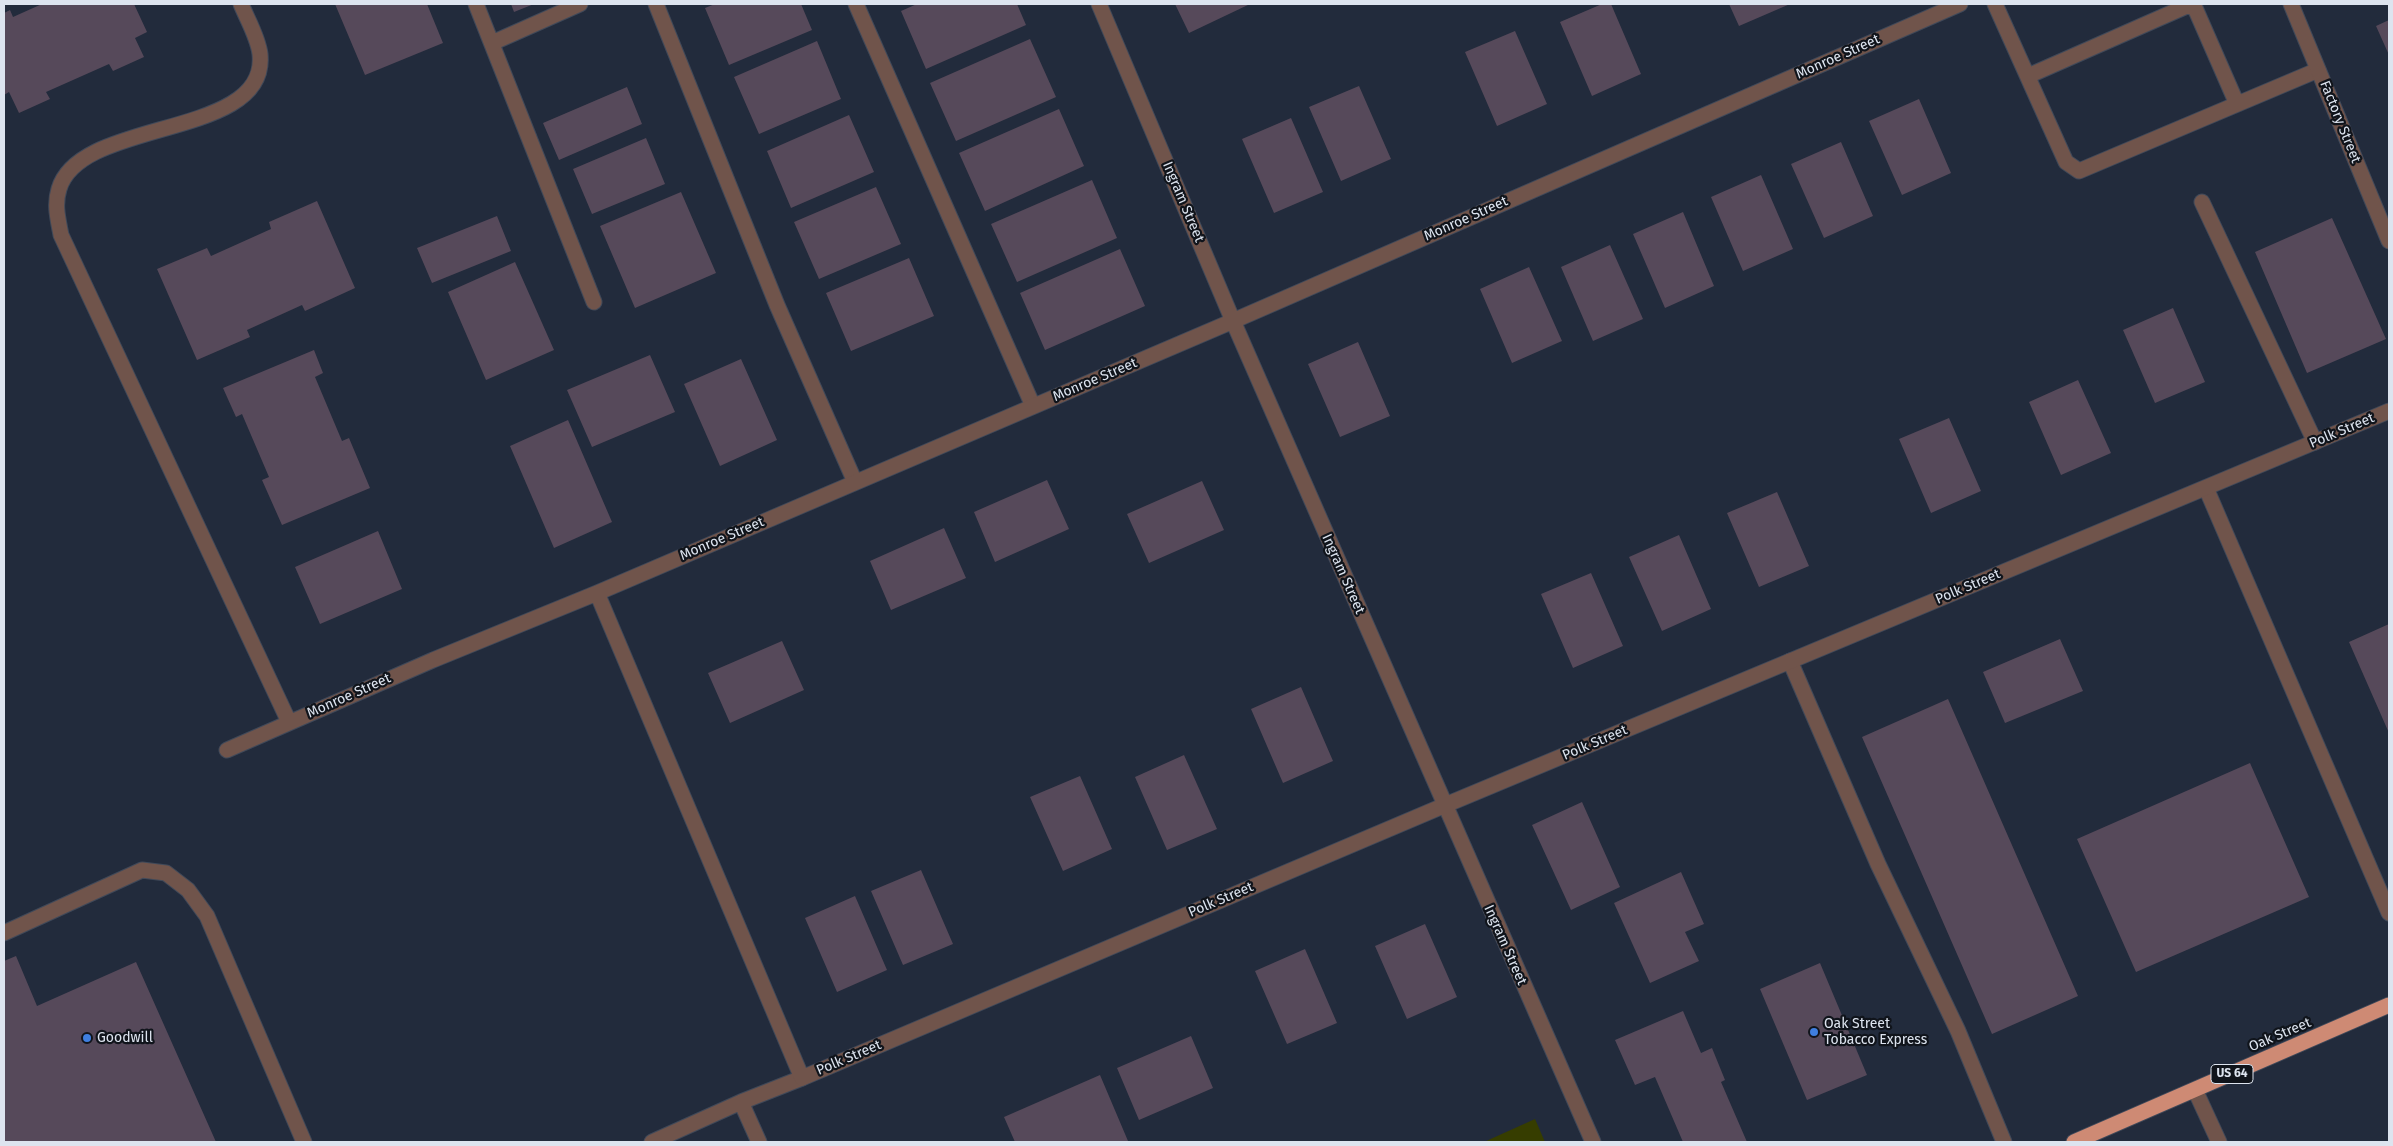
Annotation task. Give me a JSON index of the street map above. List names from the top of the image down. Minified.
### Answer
{"streets":{"highway":["Oak Street","US 64"],"street":["Monroe Street","Factory Street","Ingram Street","Polk Street"]},"crossings":[["Monroe Street","Ingram Street"],["Ingram Street","Polk Street"]],"places":["Oak Street Tobacco Express","Goodwill"]}
